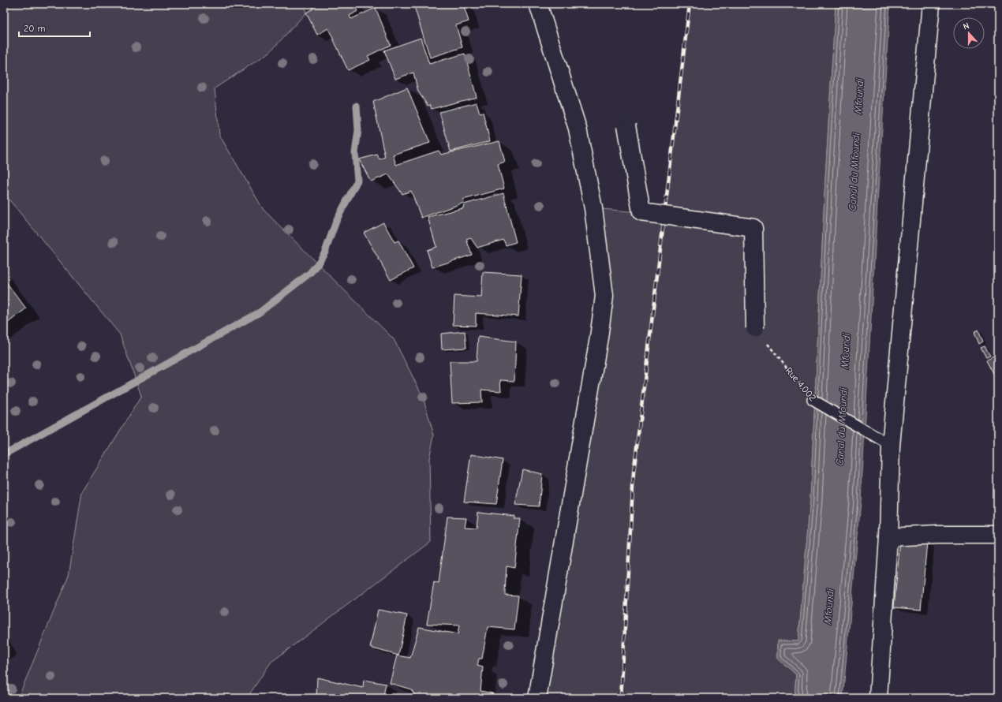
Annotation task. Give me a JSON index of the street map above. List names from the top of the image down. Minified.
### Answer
{"streets":{"lane":["Rue 4.002"]},"water":["Mfoundi","Canal du Mfoundi"],"scale_bar":"20 m","north":"top"}
